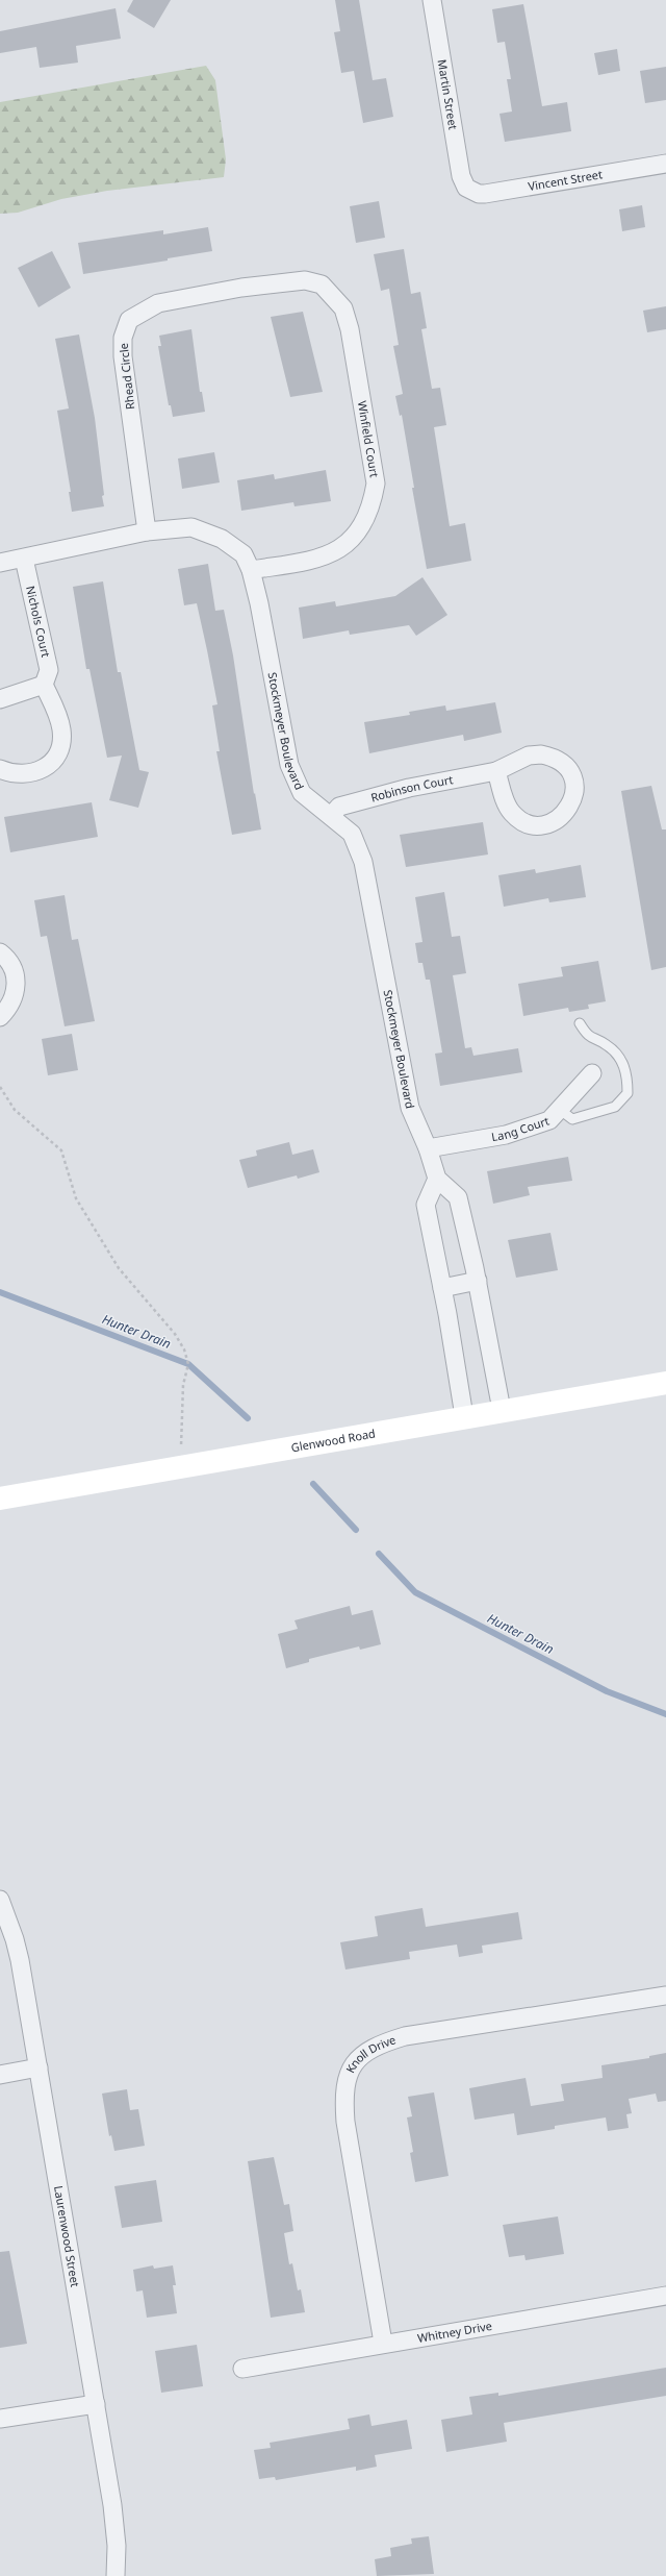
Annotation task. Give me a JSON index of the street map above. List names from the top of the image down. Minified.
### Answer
{"streets":{"street":["Martin Street","Vincent Street","Rhead Circle","Winfield Court","Nichols Court","Stockmeyer Boulevard","Robinson Court","Lang Court","Glenwood Road","Knoll Drive","Laurenwood Street","Whitney Drive"]},"crossings":[["Martin Street","Vincent Street"],["Rhead Circle","Winfield Court"],["Rhead Circle","Stockmeyer Boulevard"],["Winfield Court","Stockmeyer Boulevard"],["Nichols Court","Stockmeyer Boulevard"],["Stockmeyer Boulevard","Robinson Court"],["Stockmeyer Boulevard","Lang Court"],["Knoll Drive","Whitney Drive"]],"water":["Hunter Drain"]}
